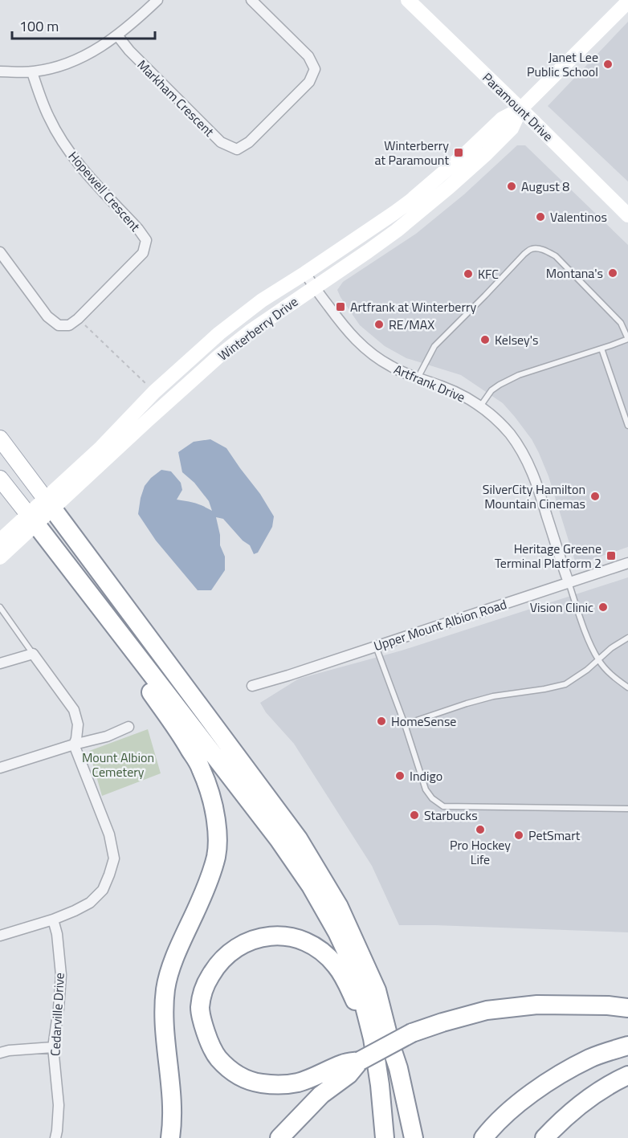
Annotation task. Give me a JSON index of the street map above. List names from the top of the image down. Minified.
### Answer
{"streets":{"street":["Markham Crescent","Paramount Drive","Hopewell Crescent","Winterberry Drive","Artfrank Drive","Upper Mount Albion Road","Cedarville Drive"]},"crossings":[["Paramount Drive","Winterberry Drive"],["Winterberry Drive","Artfrank Drive"],["Artfrank Drive","Upper Mount Albion Road"]],"parks":["Mount Albion Cemetery"],"places":{"other":["Janet Lee Public School","August 8","Valentinos","Montana's","KFC","RE/MAX","Kelsey's","SilverCity Hamilton Mountain Cinemas","Vision Clinic","HomeSense","Indigo","Starbucks","Pro Hockey Life","PetSmart"],"transit":["Winterberry at Paramount","Artfrank at Winterberry","Heritage Greene Terminal Platform 2"]},"scale_bar":"100 m"}
